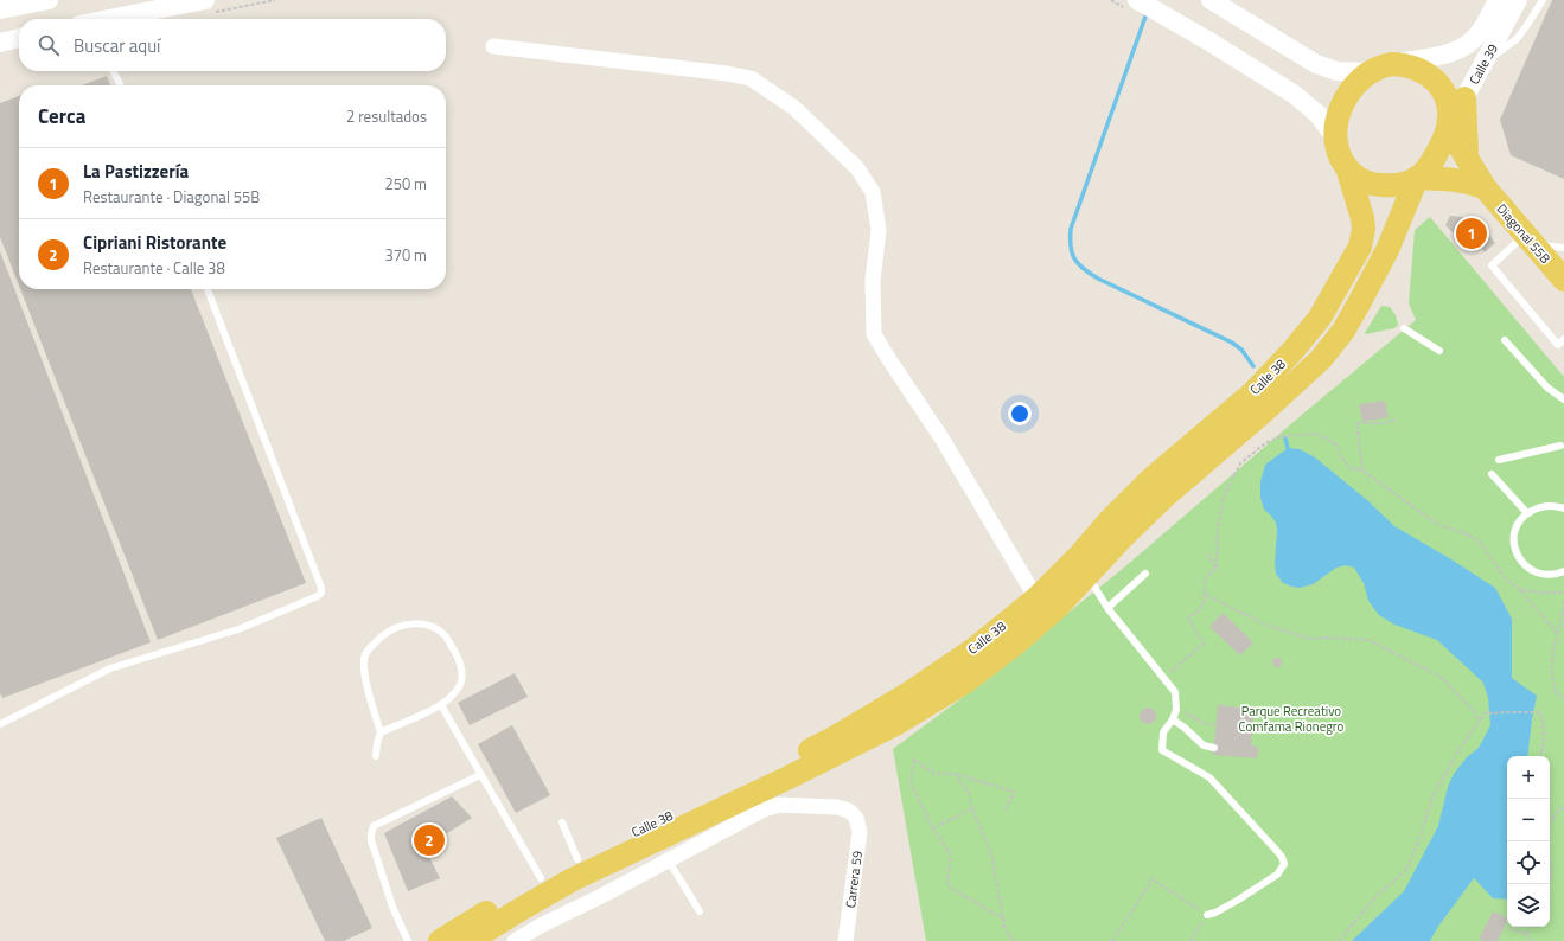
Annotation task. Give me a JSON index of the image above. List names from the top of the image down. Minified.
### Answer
{"streets":{"main road":["Diagonal 55B","Calle 38"],"street":["Calle 39","Carrera 59"]},"crossings":[["Calle 39","Diagonal 55B"],["Calle 39","Calle 38"],["Diagonal 55B","Calle 38"]],"parks":["Parque Recreativo Comfama Rionegro"],"page":{"search":"Buscar aquí","heading":["Cerca","2 resultados"],"list":[{"mark":"1","name":"La Pastizzería","note":"Restaurante · Diagonal 55B","value":"250 m"},{"mark":"2","name":"Cipriani Ristorante","note":"Restaurante · Calle 38","value":"370 m"}],"pins":["1","2"],"map_buttons":["+","−"]}}
